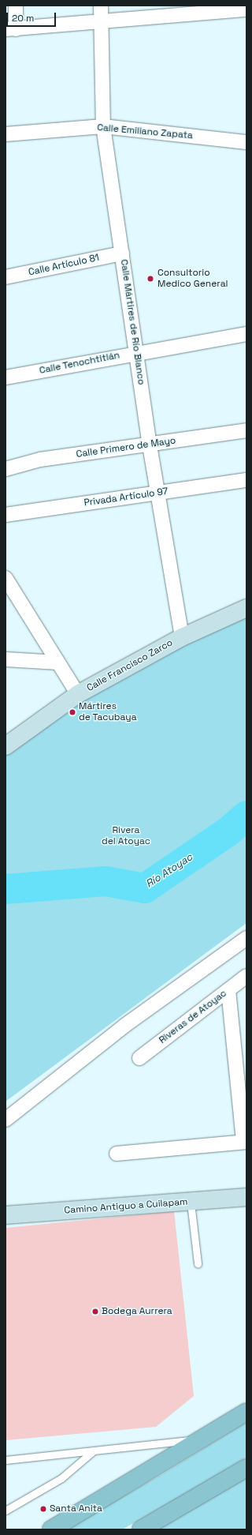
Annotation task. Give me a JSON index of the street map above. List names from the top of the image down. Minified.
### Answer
{"streets":{"street":["Calle Emiliano Zapata","Calle Artículo 81","Calle Mártires de Río Blanco","Calle Tenochtitlán","Calle Primero de Mayo","Privada Artículo 97","Calle Francisco Zarco","Riveras de Atoyac","Camino Antiguo a Cuilapam"]},"crossings":[["Calle Emiliano Zapata","Calle Mártires de Río Blanco"],["Calle Artículo 81","Calle Mártires de Río Blanco"],["Calle Mártires de Río Blanco","Calle Tenochtitlán"],["Calle Mártires de Río Blanco","Calle Primero de Mayo"],["Calle Mártires de Río Blanco","Privada Artículo 97"],["Calle Mártires de Río Blanco","Calle Francisco Zarco"]],"water":["Río Atoyac"],"parks":["Rivera del Atoyac"],"places":["Consultorio Medico General","Mártires de Tacubaya","Bodega Aurrera","Santa Anita"],"scale_bar":"20 m"}
